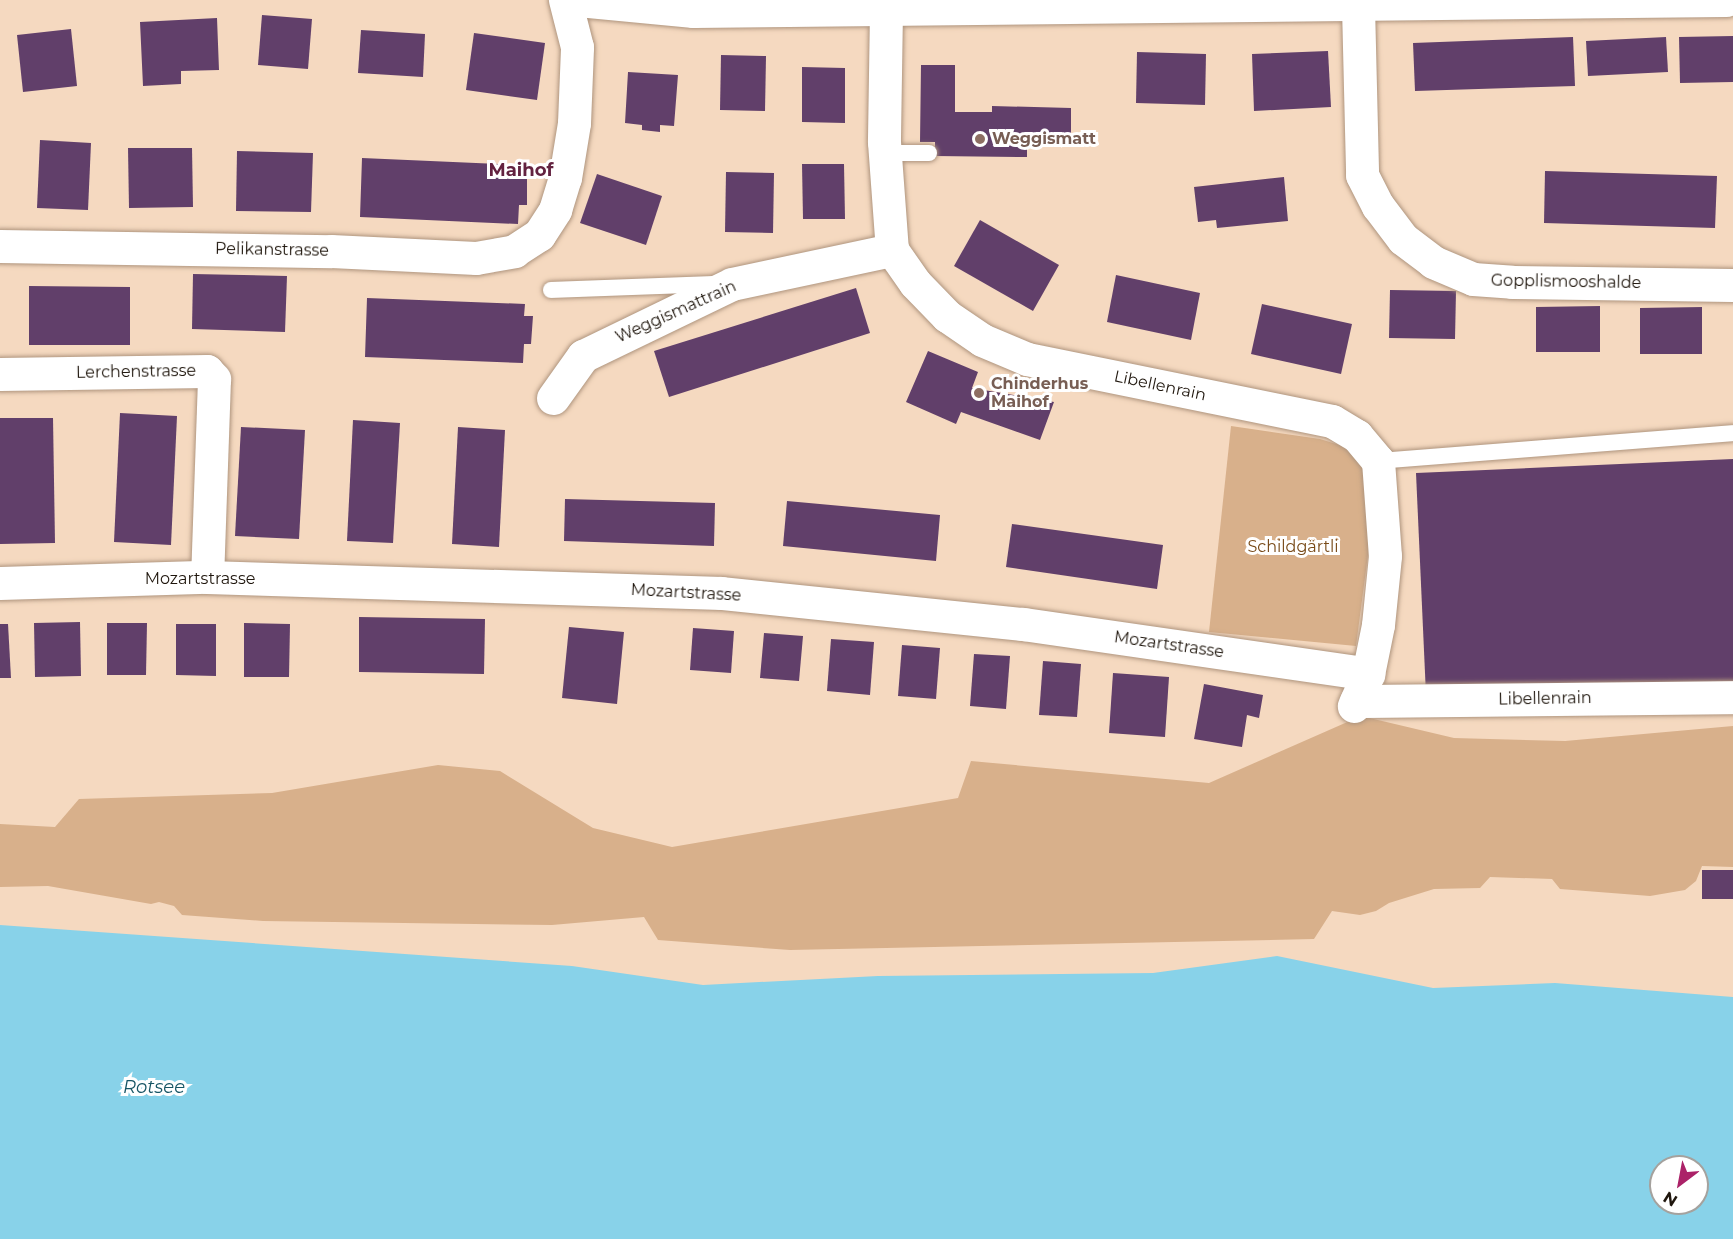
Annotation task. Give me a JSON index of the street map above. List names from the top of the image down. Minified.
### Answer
{"streets":{"street":["Pelikanstrasse","Gopplismooshalde","Weggismattrain","Lerchenstrasse","Libellenrain","Mozartstrasse"]},"crossings":[["Weggismattrain","Libellenrain"],["Lerchenstrasse","Mozartstrasse"],["Libellenrain","Mozartstrasse"]],"districts":["Maihof"],"water":["Rotsee"],"parks":["Schildgärtli"],"places":["Weggismatt","Chinderhus Maihof"],"north":"bottom left"}
